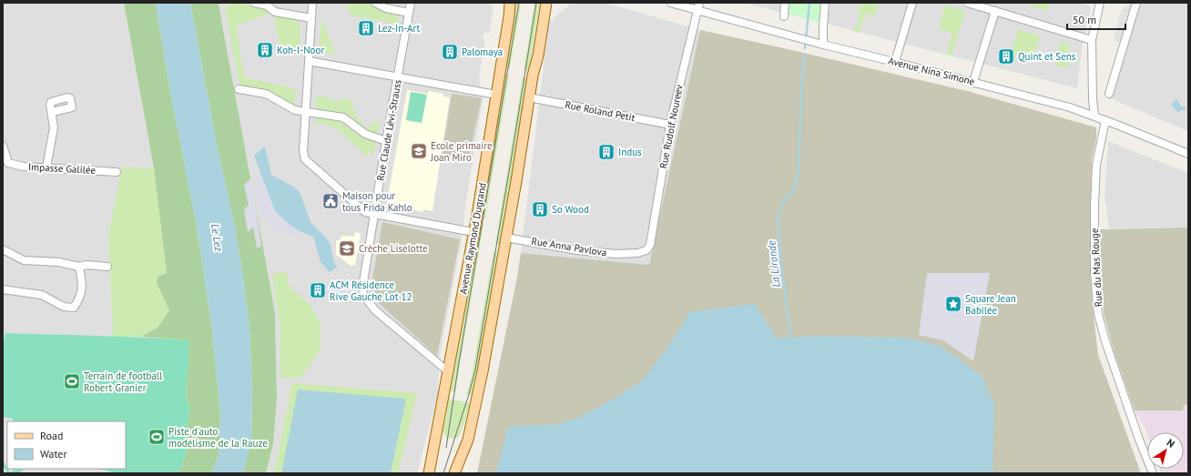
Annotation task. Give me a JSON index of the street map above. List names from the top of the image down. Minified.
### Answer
{"streets":{"main road":["Avenue Raymond Dugrand"],"street":["Avenue Nina Simone","Rue Roland Petit","Rue Rudolf Noureev","Rue Claude Lévi-Strauss","Impasse Galilée","Rue Anna Pavlova","Rue du Mas Rouge"]},"crossings":[["Avenue Nina Simone","Rue Rudolf Noureev"],["Avenue Nina Simone","Rue du Mas Rouge"],["Rue Roland Petit","Rue Rudolf Noureev"],["Rue Rudolf Noureev","Rue Anna Pavlova"],["Rue Claude Lévi-Strauss","Avenue Raymond Dugrand"]],"water":["Le Lez","La Lironde"],"places":{"building":["Lez-In-Art","Koh-I-Noor","Palomaya","Quint et Sens","Indus","So Wood","ACM Résidence Rive Gauche Lot 12"],"school or university":["Ecole primaire Joan Miro","Crèche Liselotte"],"public building":["Maison pour tous Frida Kahlo"],"place":["Square Jean Babilée"],"sports":["Terrain de football Robert Granier","Piste d'auto modélisme de la Rauze"]},"legend":["Road","Water"],"scale_bar":"50 m","north":"top right"}
